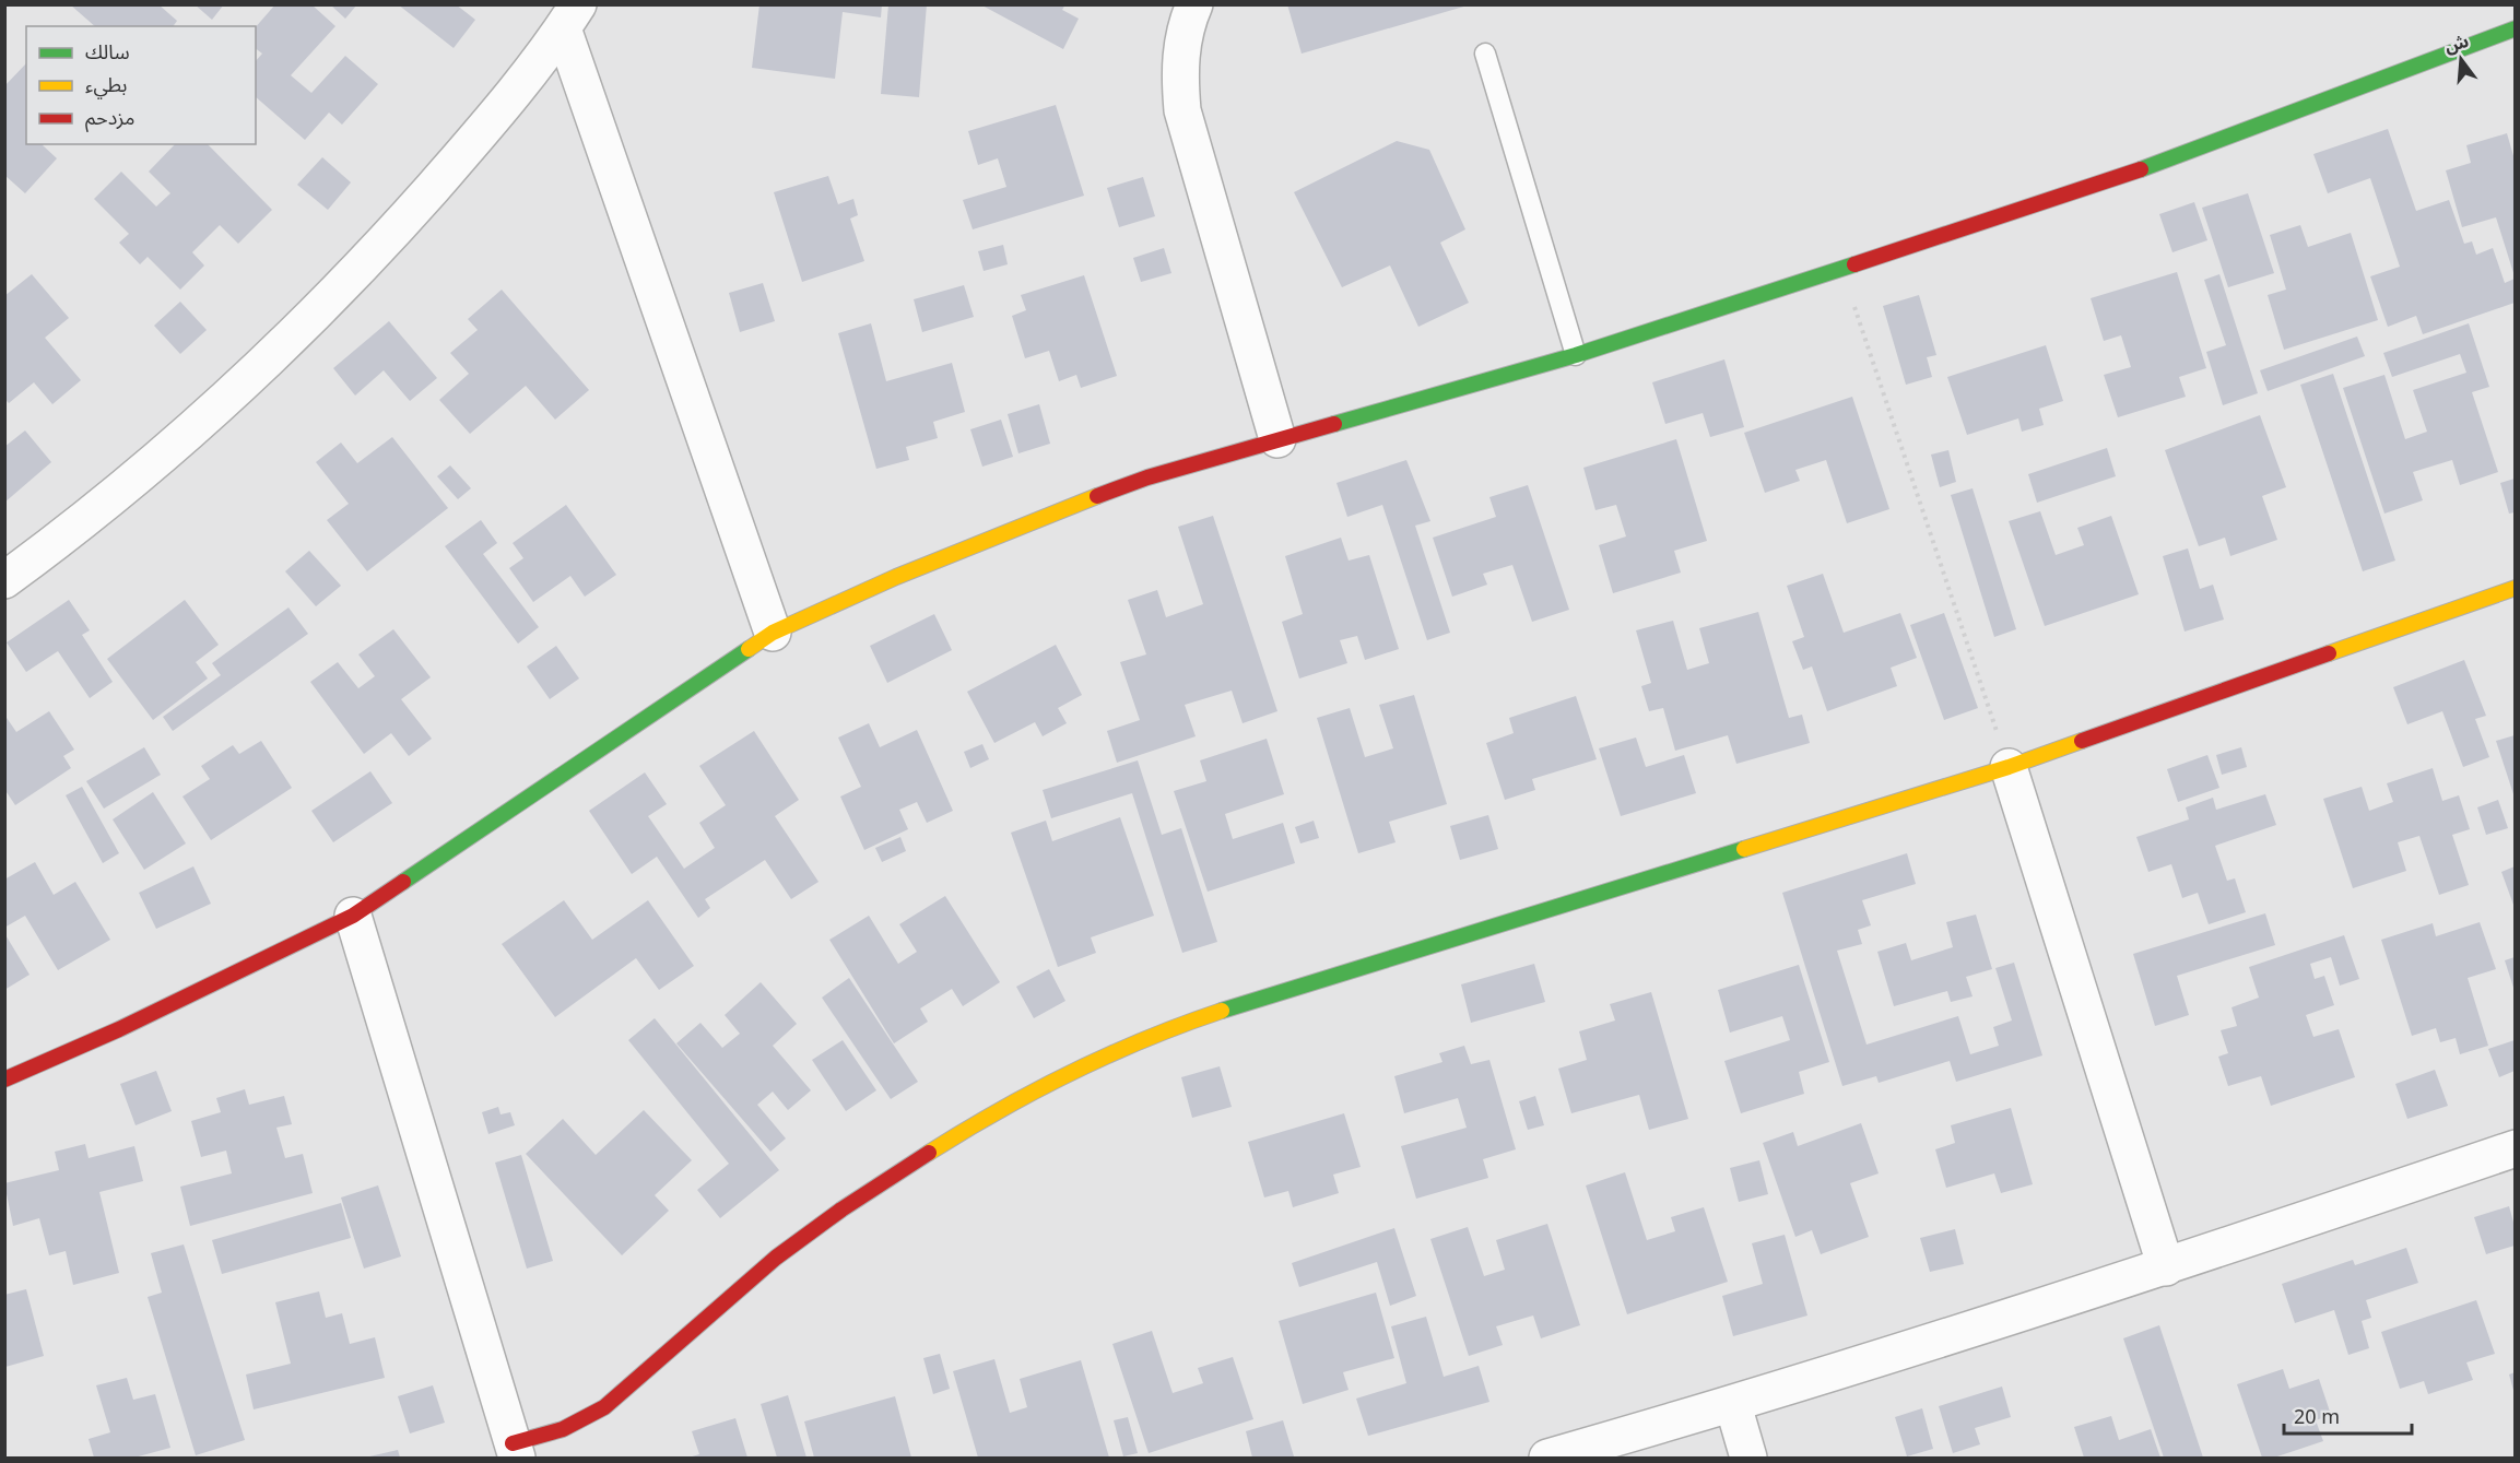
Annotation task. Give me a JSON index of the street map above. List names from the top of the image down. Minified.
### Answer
{"legend":["سالك","بطيء","مزدحم"],"scale_bar":"20 m","north":"top"}
